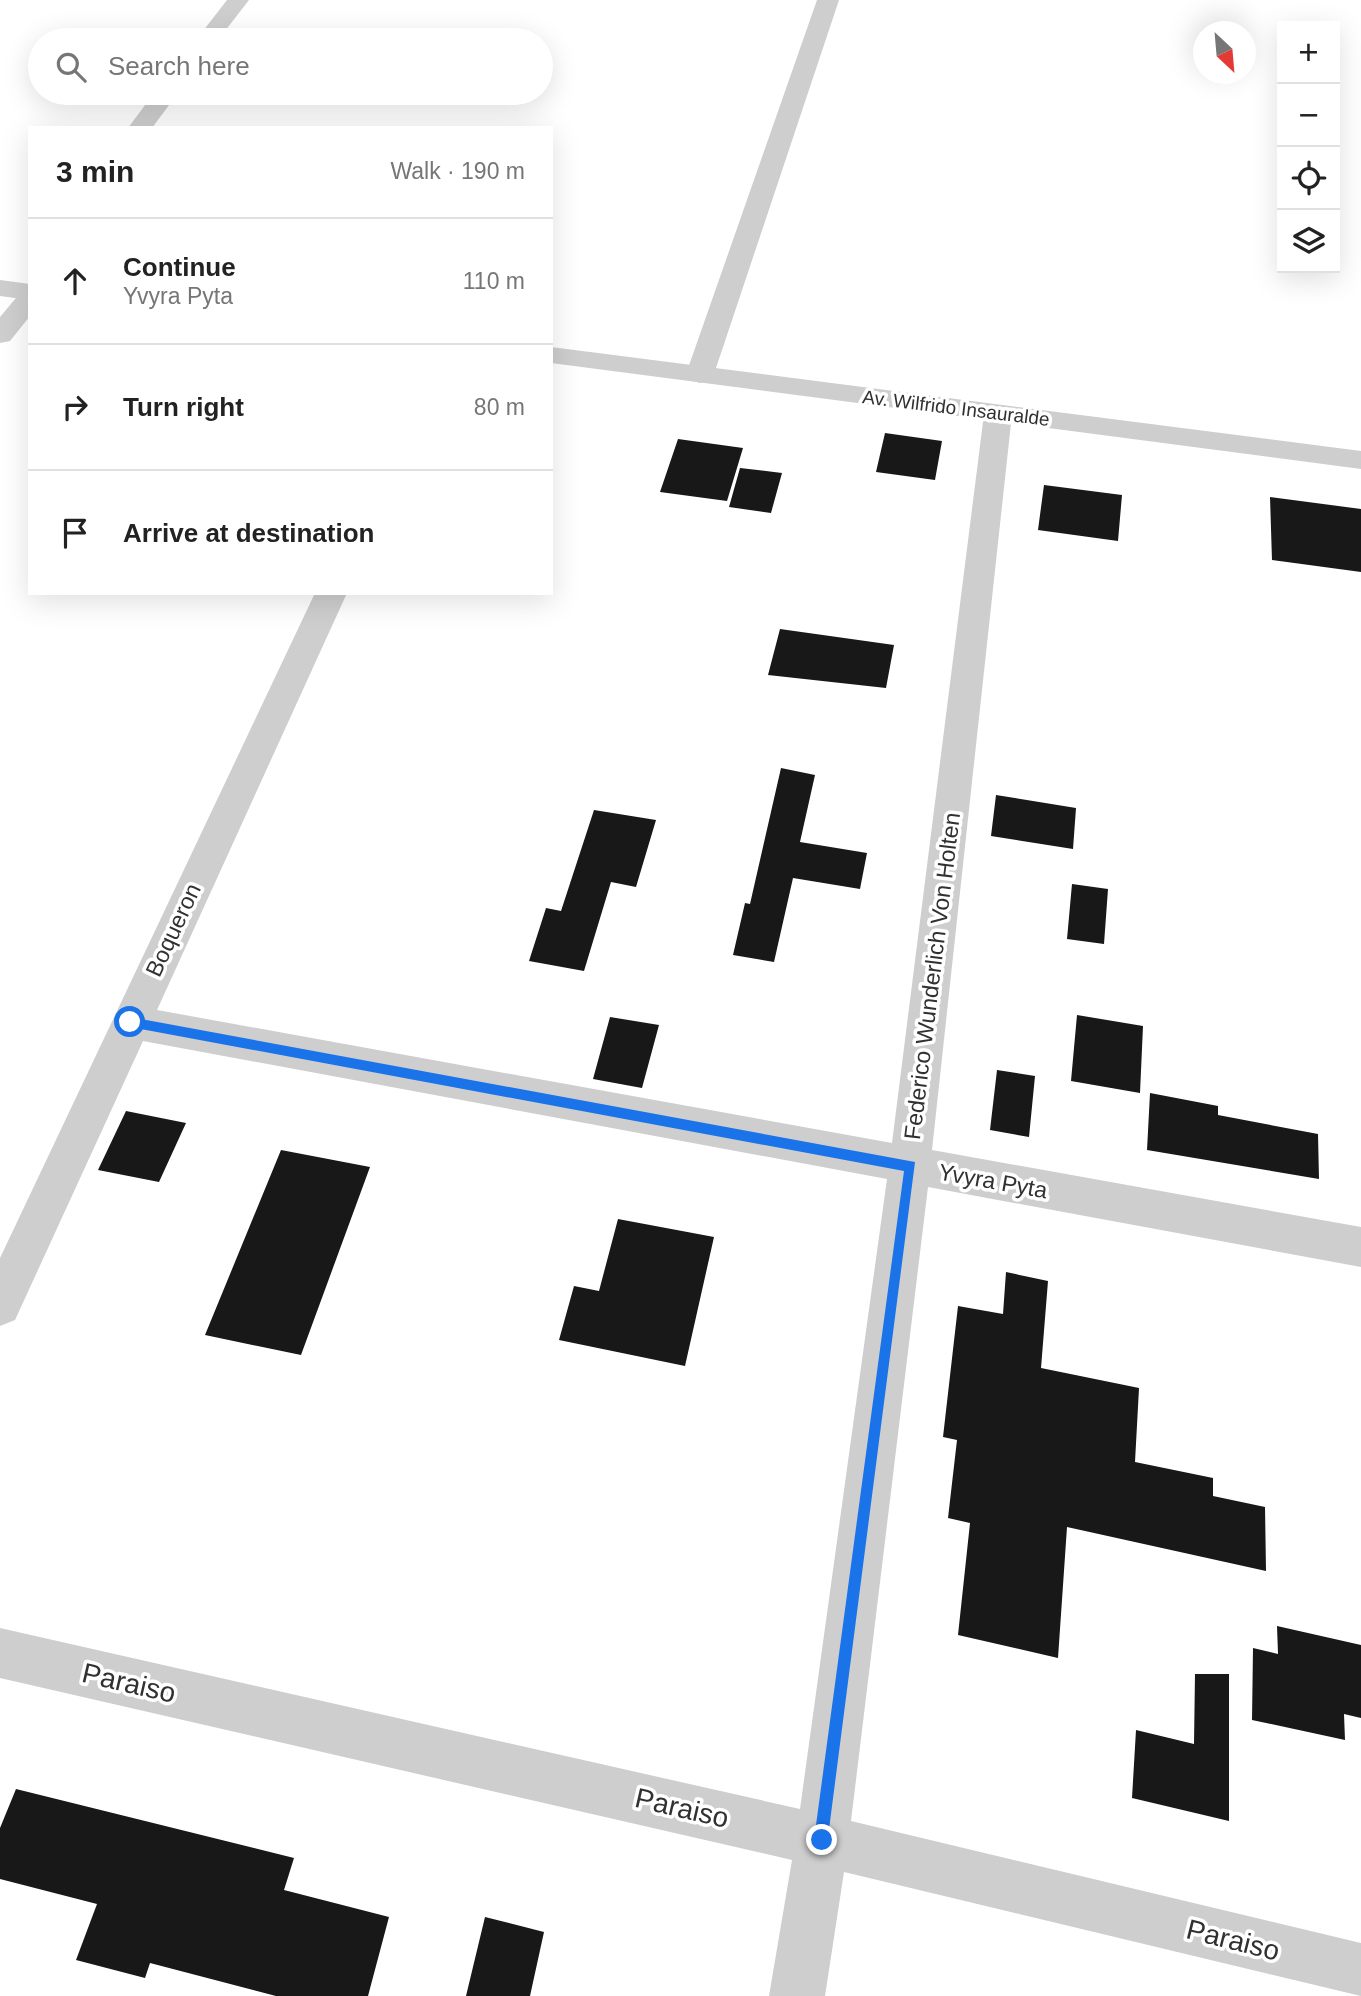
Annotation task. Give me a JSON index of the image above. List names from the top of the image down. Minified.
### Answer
{"streets":{"street":["Av. Wilfrido Insauralde","Boqueron","Federico Wunderlich Von Holten","Yvyra Pyta","Paraiso"]},"crossings":[["Av. Wilfrido Insauralde","Federico Wunderlich Von Holten"],["Boqueron","Yvyra Pyta"],["Federico Wunderlich Von Holten","Yvyra Pyta"],["Federico Wunderlich Von Holten","Paraiso"]],"north":"bottom right","page":{"map_buttons":["+","−"],"search":"Search here","heading":["3 min","Walk · 190 m"],"list":[["Continue","Yvyra Pyta","110 m"],["Turn right","80 m"],"Arrive at destination"]}}
